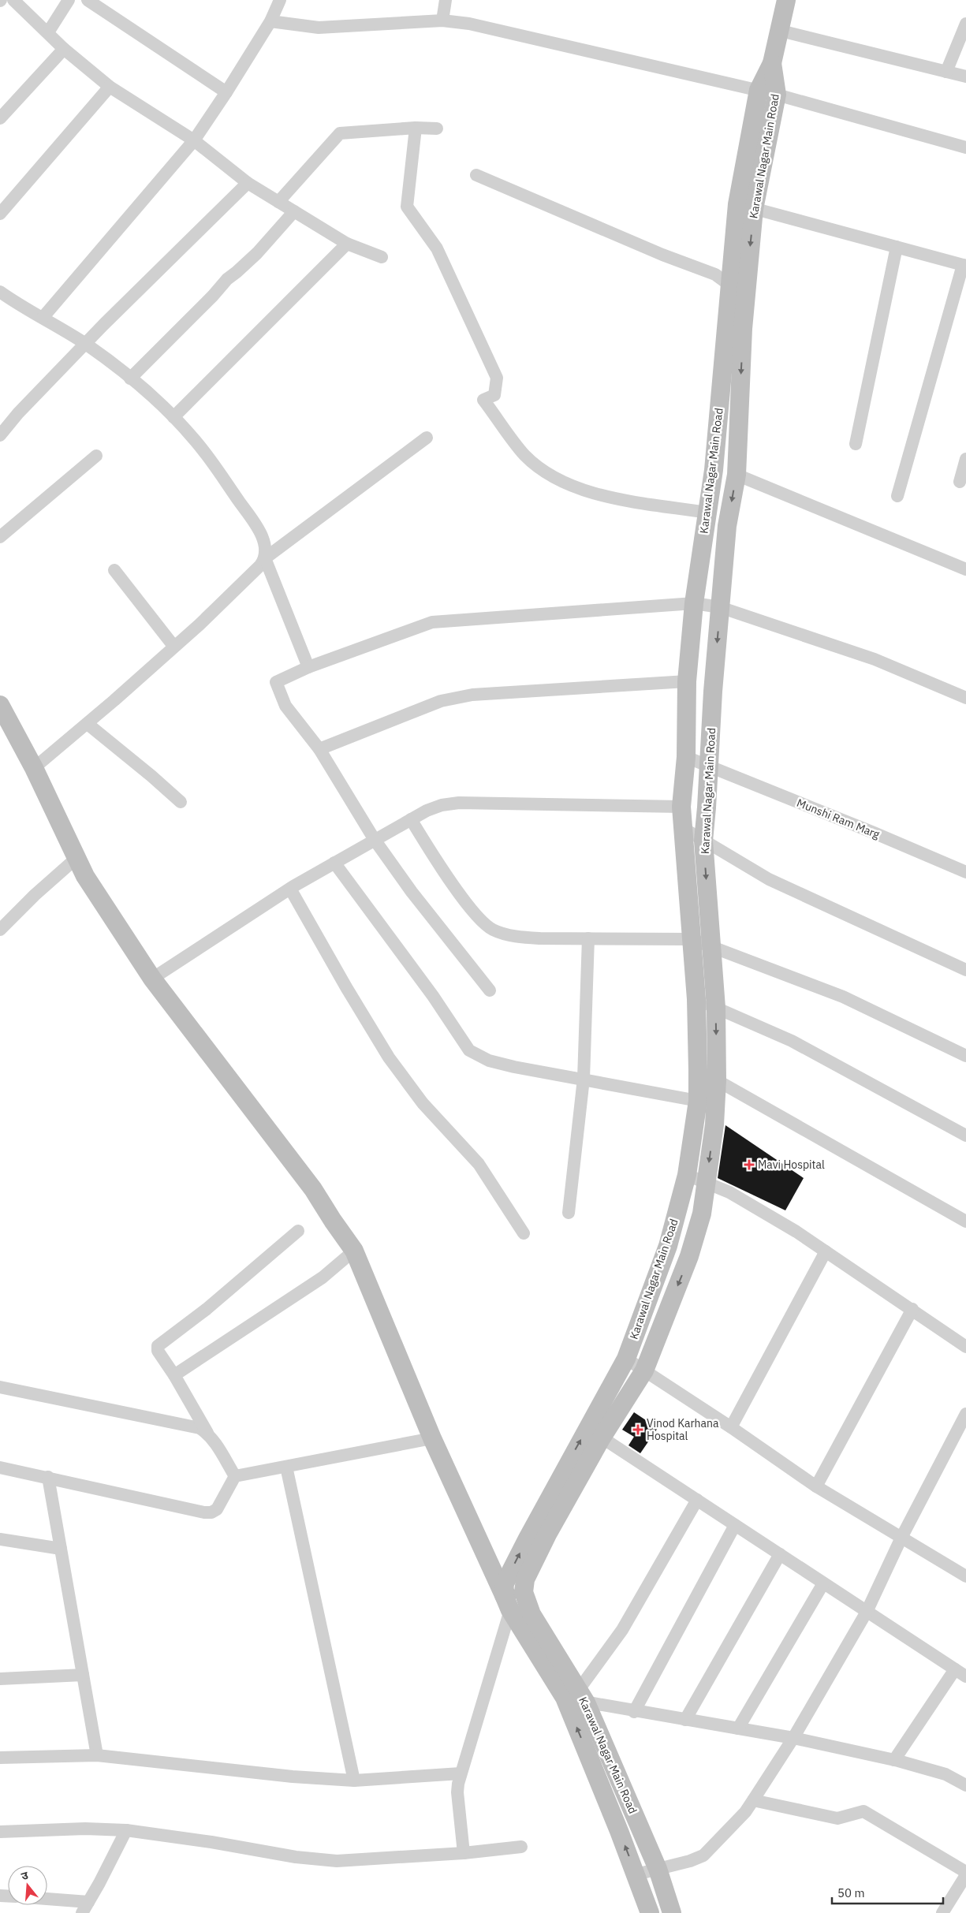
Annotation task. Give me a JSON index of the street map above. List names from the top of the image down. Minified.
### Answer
{"streets":{"street":["Karawal Nagar Main Road","Munshi Ram Marg"]},"crossings":[["Karawal Nagar Main Road","Munshi Ram Marg"]],"places":{"health":["Mavi Hospital","Vinod Karhana Hospital"]},"scale_bar":"50 m","north":"top"}
